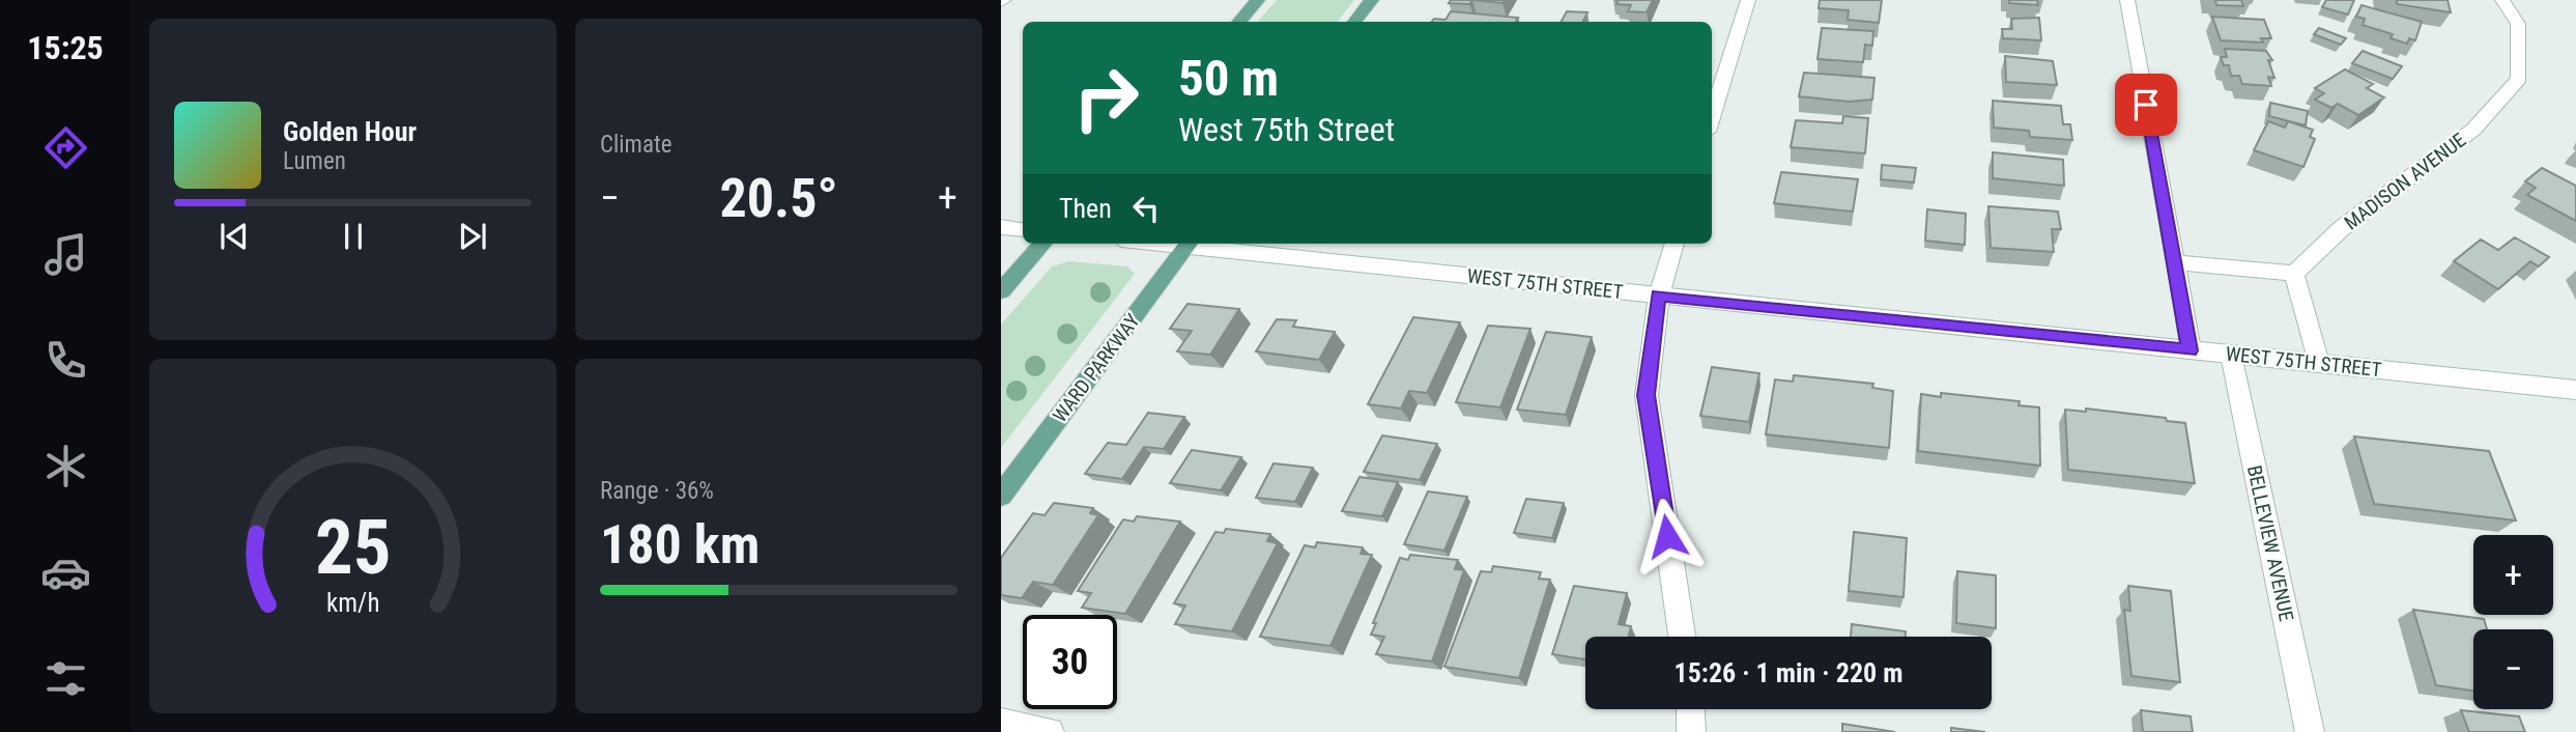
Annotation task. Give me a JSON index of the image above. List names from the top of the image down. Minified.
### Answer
{"streets":{"main road":["WARD PARKWAY"],"street":["MADISON AVENUE","WEST 75TH STREET","BELLEVIEW AVENUE"]},"crossings":[["WEST 75TH STREET","BELLEVIEW AVENUE"]],"page":{"tabs":"15:25","tile":["Climate",["Range · 36%","180 km"]],"turn":["50 m","West 75th Street"],"song":["Golden Hour","Lumen"],"heat":["−","20.5°","+"],"then":"Then","map_buttons":["+","−"],"limit":"30","trip":"15:26 · 1 min · 220 m","gauge":["25","km/h"]}}
